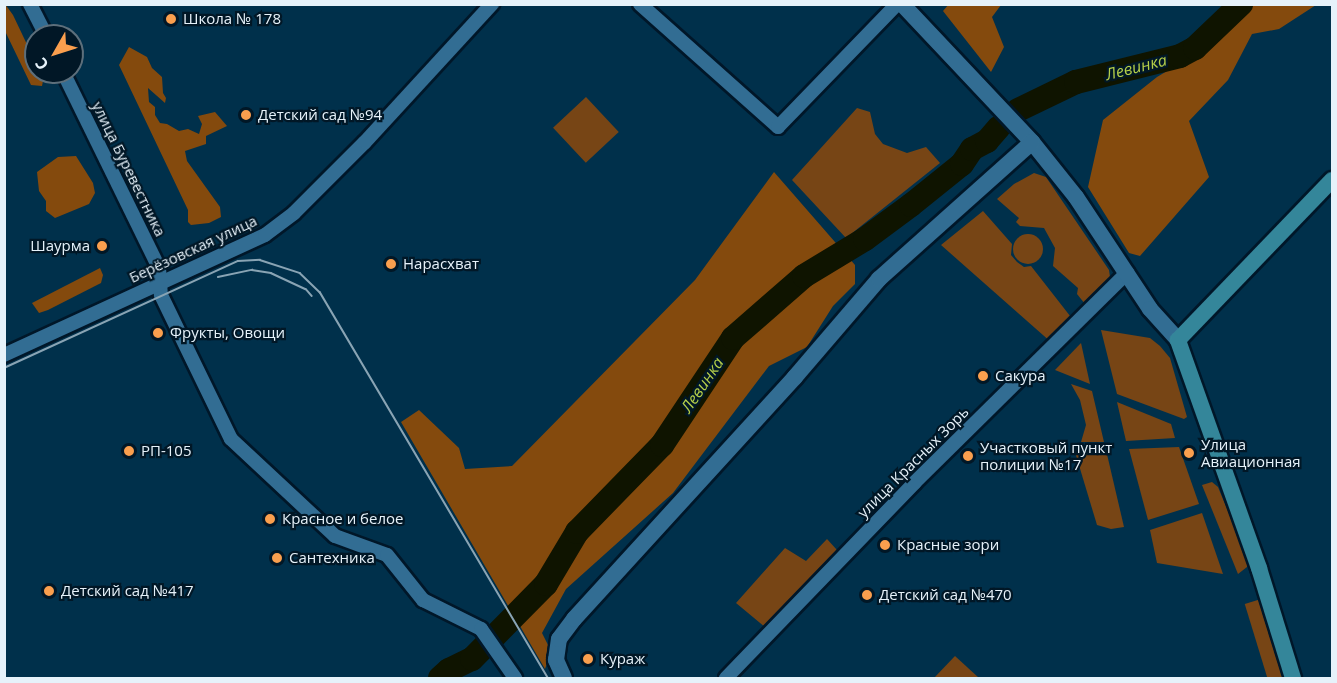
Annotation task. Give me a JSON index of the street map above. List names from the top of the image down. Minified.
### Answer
{"streets":{"street":["улица Буревестника","Берёзовская улица","улица Красных Зорь"]},"crossings":[["улица Буревестника","Берёзовская улица"]],"water":["Левинка"],"places":["Школа № 178","Детский сад №94","Шаурма","Нарасхват","Фрукты, Овощи","Сакура","РП-105","Улица Авиационная","Участковый пункт полиции №17","Красное и белое","Красные зори","Сантехника","Детский сад №417","Детский сад №470","Кураж"],"north":"bottom left"}
